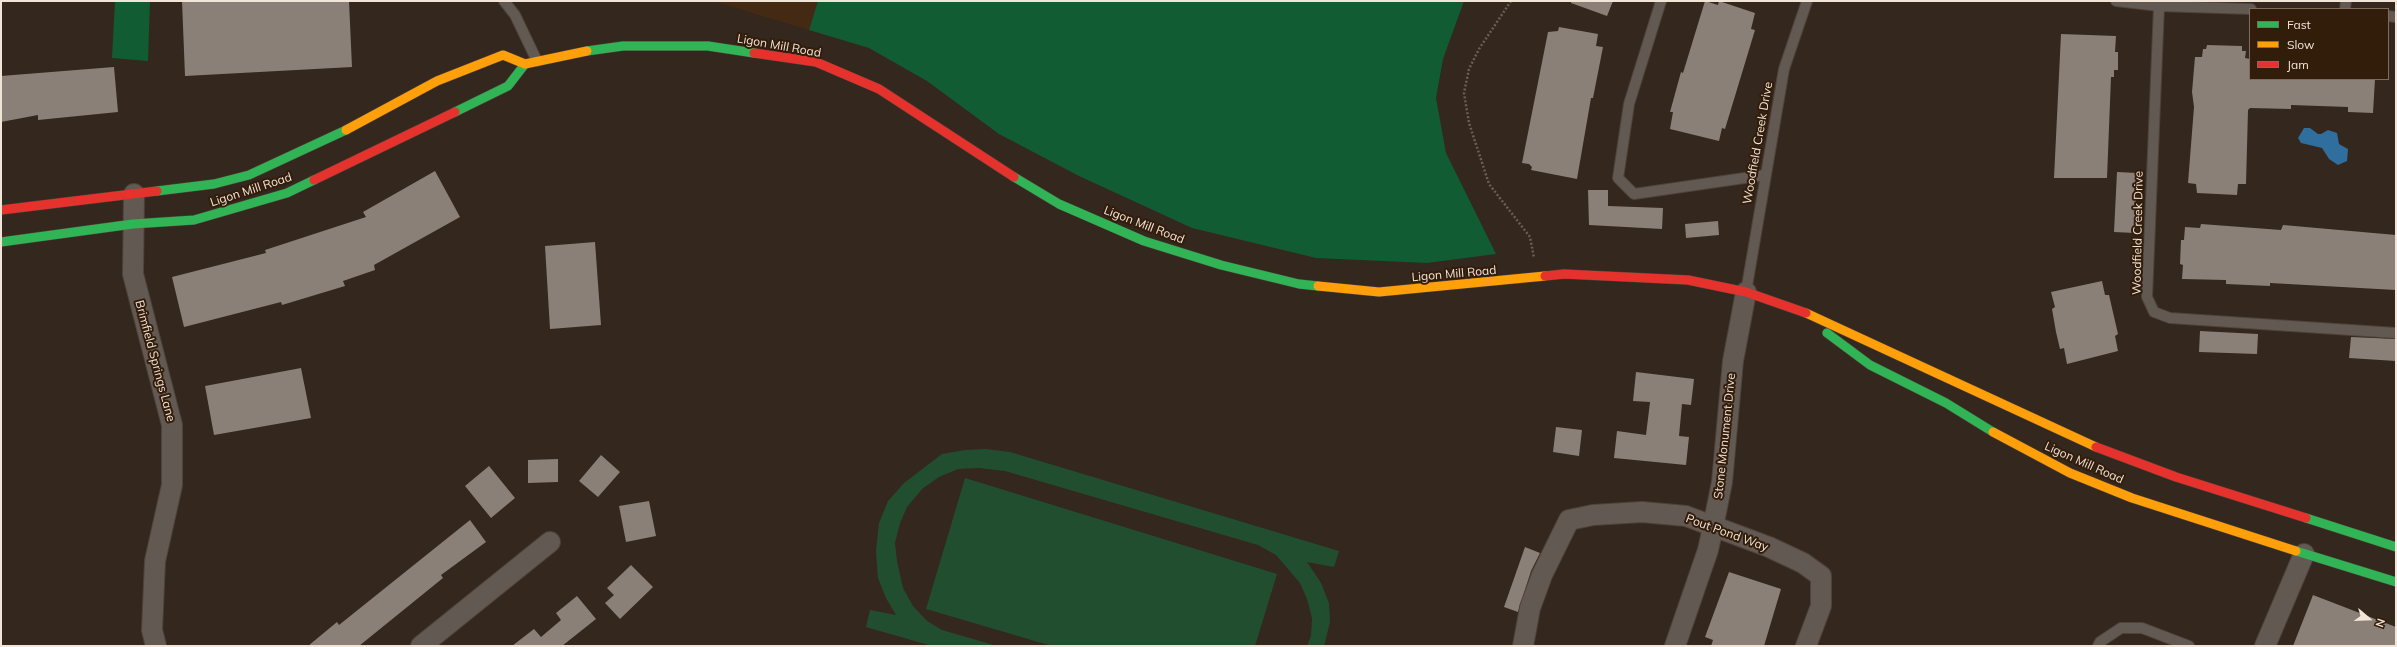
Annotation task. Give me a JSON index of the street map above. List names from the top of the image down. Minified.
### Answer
{"streets":{"main road":["Ligon Mill Road"],"street":["Brimfield Springs Lane","Stone Monument Drive","Pout Pond Way"],"lane":["Woodfield Creek Drive"]},"crossings":[["Ligon Mill Road","Woodfield Creek Drive"],["Ligon Mill Road","Brimfield Springs Lane"],["Ligon Mill Road","Stone Monument Drive"],["Woodfield Creek Drive","Stone Monument Drive"],["Stone Monument Drive","Pout Pond Way"]],"legend":["Fast","Slow","Jam"],"north":"right"}
